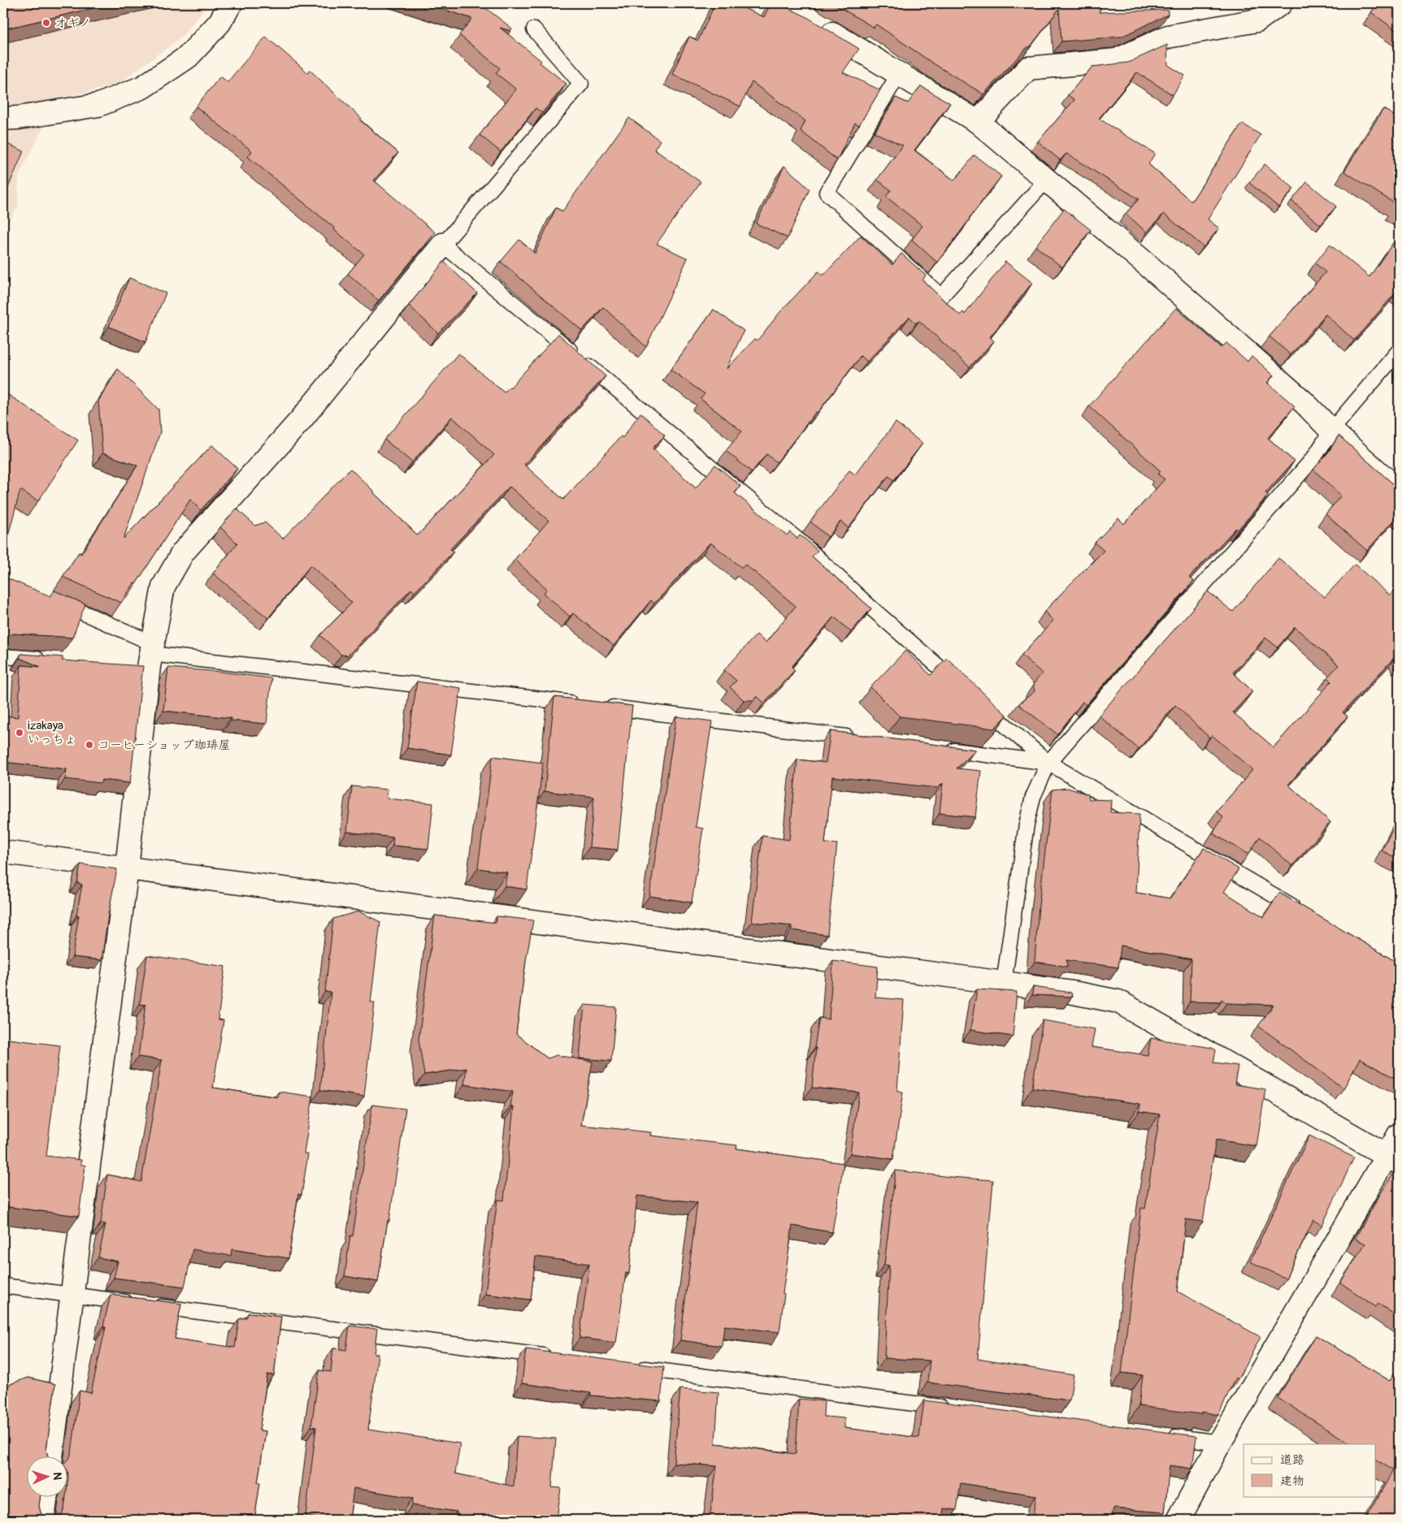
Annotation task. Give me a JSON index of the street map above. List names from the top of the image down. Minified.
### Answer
{"places":["オギノ","izakaya いっちょ","コーヒーショップ珈琲屋"],"legend":["道路","建物"],"north":"right"}
